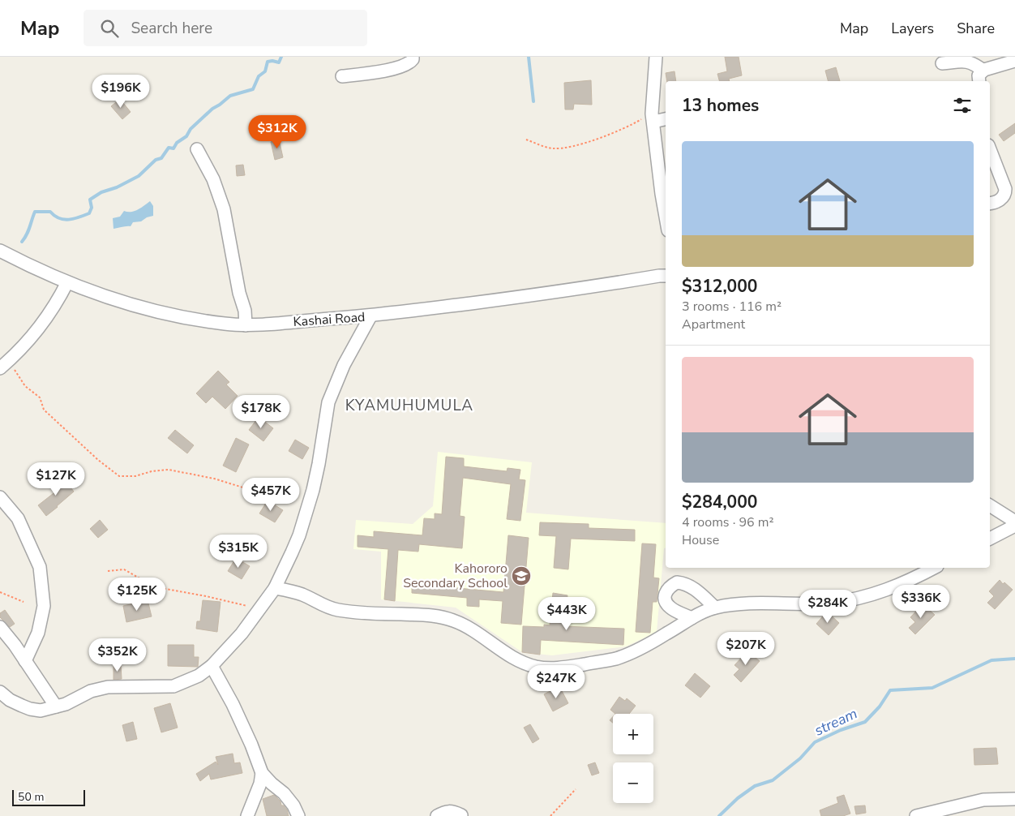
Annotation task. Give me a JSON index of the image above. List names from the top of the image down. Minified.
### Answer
{"streets":{"street":["Kashai Road"]},"districts":["KYAMUHUMULA"],"water":["stream"],"places":{"school or university":["Kahororo Secondary School"]},"scale_bar":"50 m","page":{"header":"Map","search":"Search here","nav":["Map","Layers","Share"],"price":["$196K","$312K","$178K","$127K","$457K","$315K","$125K","$336K","$284K","$443K","$207K","$352K","$247K"],"heading":"13 homes","list":[{"name":"$312,000","note":"3 rooms · 116 m² · Apartment"},{"name":"$284,000","note":"4 rooms · 96 m² · House"}],"map_buttons":["+","−"],"scale":"50 m"}}
